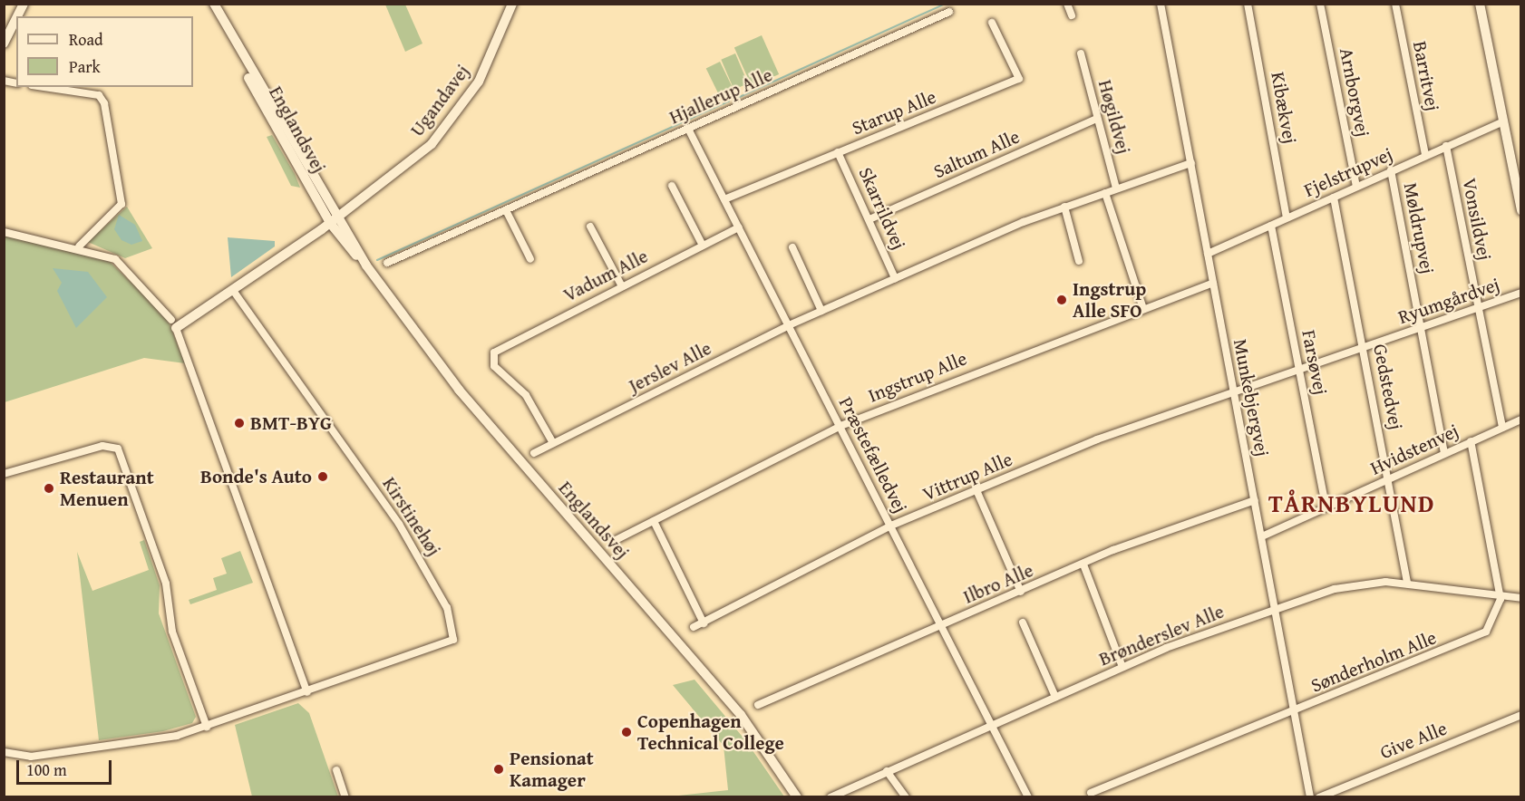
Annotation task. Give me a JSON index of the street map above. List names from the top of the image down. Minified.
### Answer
{"streets":{"main road":["Ugandavej","Englandsvej"],"street":["Barritvej","Arnborgvej","Hjallerup Alle","Kibækvej","Starup Alle","Høgildvej","Saltum Alle","Fjelstrupvej","Skarrildvej","Vonsildvej","Møldrupvej","Vadum Alle","Ryumgårdvej","Farsøvej","Jerslev Alle","Ingstrup Alle","Gedstedvej","Munkebjergvej","Hvidstenvej","Præstefælledvej","Vittrup Alle","Kirstinehøj","Ilbro Alle","Brønderslev Alle","Sønderholm Alle","Give Alle"]},"crossings":[["Barritvej","Fjelstrupvej"],["Arnborgvej","Fjelstrupvej"],["Hjallerup Alle","Præstefælledvej"],["Ugandavej","Englandsvej"],["Kibækvej","Fjelstrupvej"],["Starup Alle","Skarrildvej"],["Starup Alle","Præstefælledvej"],["Høgildvej","Saltum Alle"],["Høgildvej","Jerslev Alle"],["Saltum Alle","Skarrildvej"],["Fjelstrupvej","Vonsildvej"],["Fjelstrupvej","Møldrupvej"],["Fjelstrupvej","Farsøvej"],["Fjelstrupvej","Gedstedvej"],["Fjelstrupvej","Munkebjergvej"],["Skarrildvej","Jerslev Alle"],["Vonsildvej","Ryumgårdvej"],["Vonsildvej","Hvidstenvej"],["Møldrupvej","Ryumgårdvej"],["Møldrupvej","Hvidstenvej"],["Vadum Alle","Jerslev Alle"],["Vadum Alle","Præstefælledvej"],["Ryumgårdvej","Farsøvej"],["Ryumgårdvej","Gedstedvej"],["Ryumgårdvej","Munkebjergvej"],["Ryumgårdvej","Vittrup Alle"],["Farsøvej","Hvidstenvej"],["Jerslev Alle","Munkebjergvej"],["Jerslev Alle","Præstefælledvej"],["Ingstrup Alle","Munkebjergvej"],["Ingstrup Alle","Præstefælledvej"],["Gedstedvej","Hvidstenvej"],["Gedstedvej","Brønderslev Alle"],["Munkebjergvej","Hvidstenvej"],["Munkebjergvej","Vittrup Alle"],["Munkebjergvej","Ilbro Alle"],["Munkebjergvej","Brønderslev Alle"],["Munkebjergvej","Sønderholm Alle"],["Præstefælledvej","Vittrup Alle"],["Præstefælledvej","Ilbro Alle"],["Præstefælledvej","Brønderslev Alle"],["Brønderslev Alle","Sønderholm Alle"]],"districts":["TÅRNBYLUND"],"places":["Ingstrup Alle SFO","BMT-BYG","Bonde's Auto","Restaurant Menuen","Copenhagen Technical College","Pensionat Kamager"],"legend":["Road","Park"],"scale_bar":"100 m"}
